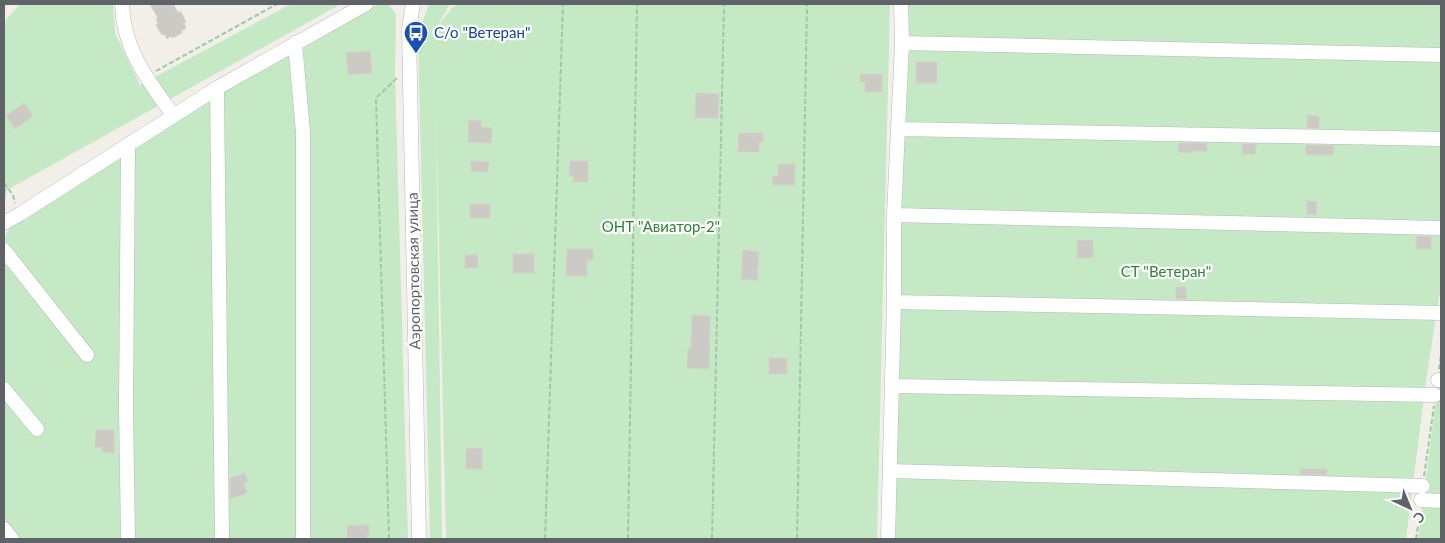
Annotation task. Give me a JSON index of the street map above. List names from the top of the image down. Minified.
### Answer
{"streets":{"street":["Аэропортовская улица"]},"parks":["ОНТ \"Авиатор-2\"","СТ \"Ветеран\""],"places":{"bus stop":["С/о \"Ветеран\""]},"north":"bottom right"}
